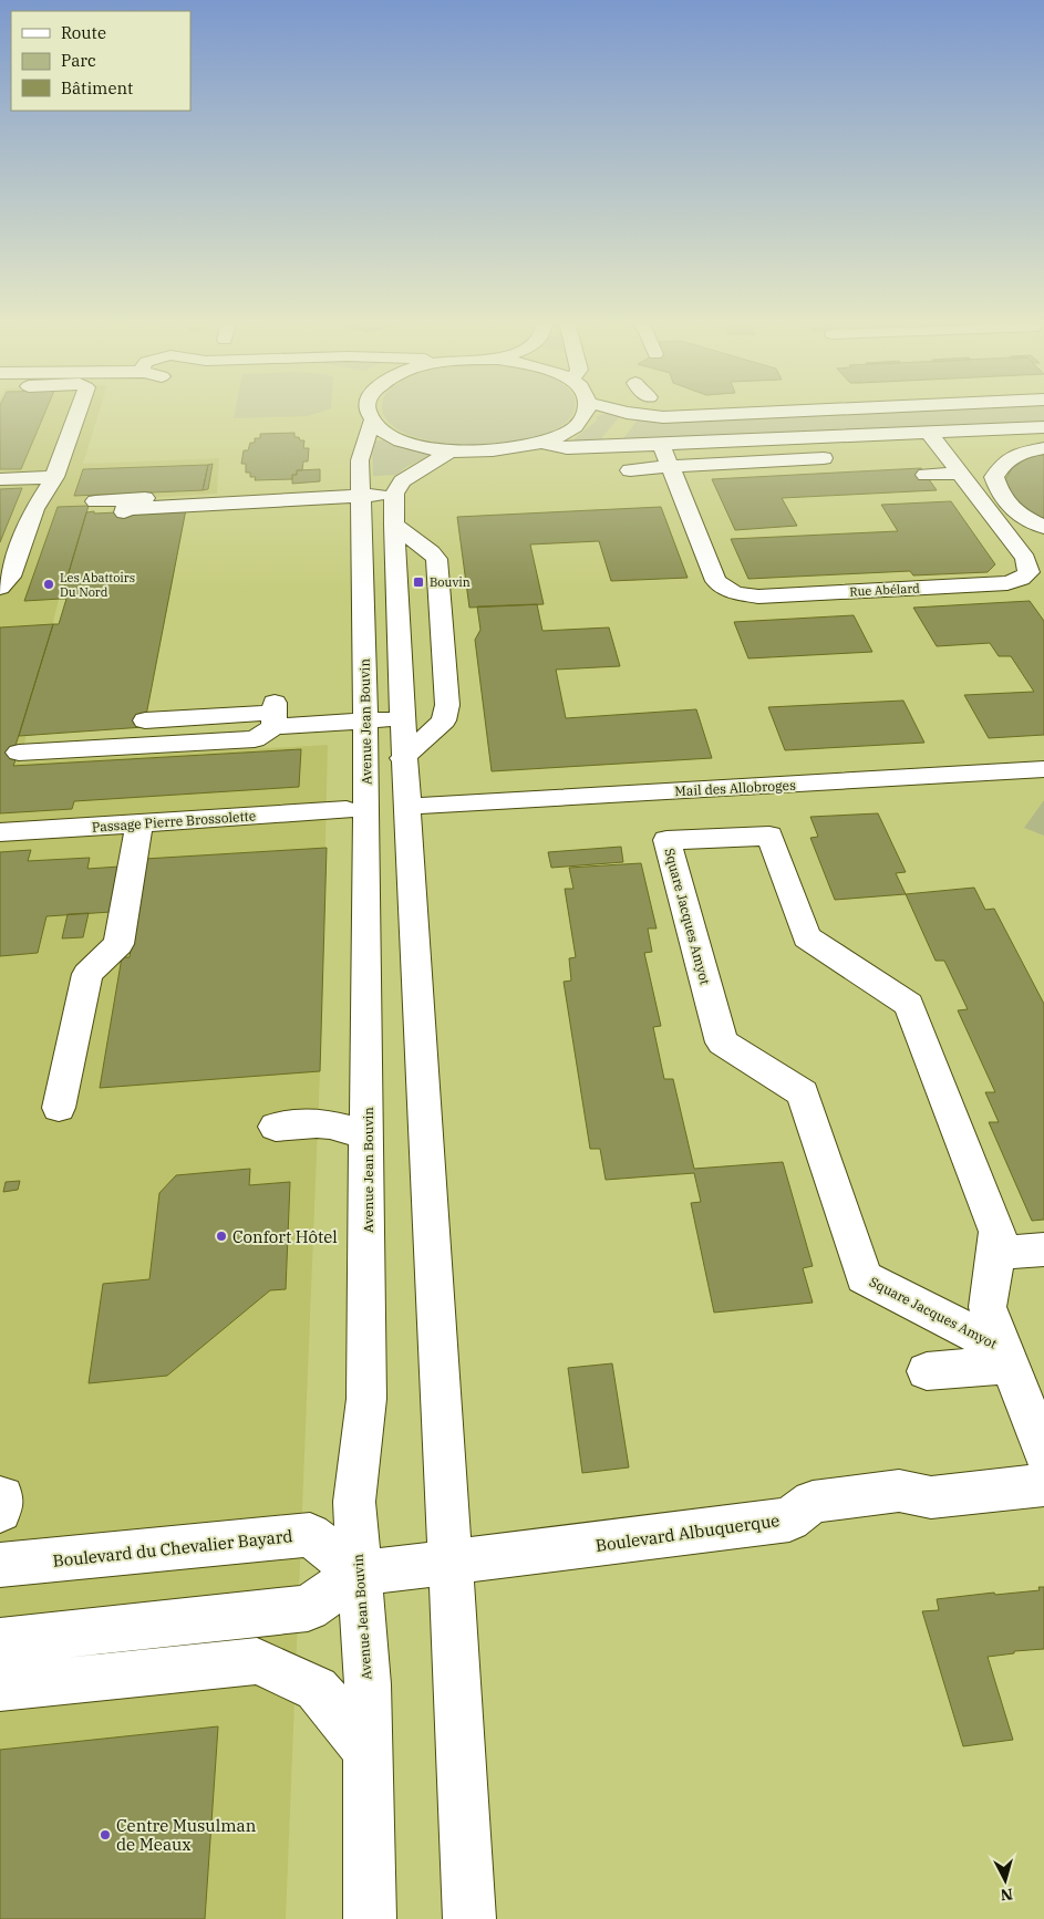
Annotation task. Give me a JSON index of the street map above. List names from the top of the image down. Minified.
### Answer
{"streets":{"street":["Rue Abélard","Avenue Jean Bouvin","Mail des Allobroges","Passage Pierre Brossolette","Square Jacques Amyot","Boulevard Albuquerque","Boulevard du Chevalier Bayard"]},"crossings":[["Avenue Jean Bouvin","Boulevard Albuquerque"],["Avenue Jean Bouvin","Boulevard du Chevalier Bayard"],["Boulevard Albuquerque","Boulevard du Chevalier Bayard"]],"places":{"transit":["Bouvin"],"other":["Les Abattoirs Du Nord","Confort Hôtel","Centre Musulman de Meaux"]},"legend":["Route","Parc","Bâtiment"],"north":"bottom"}
